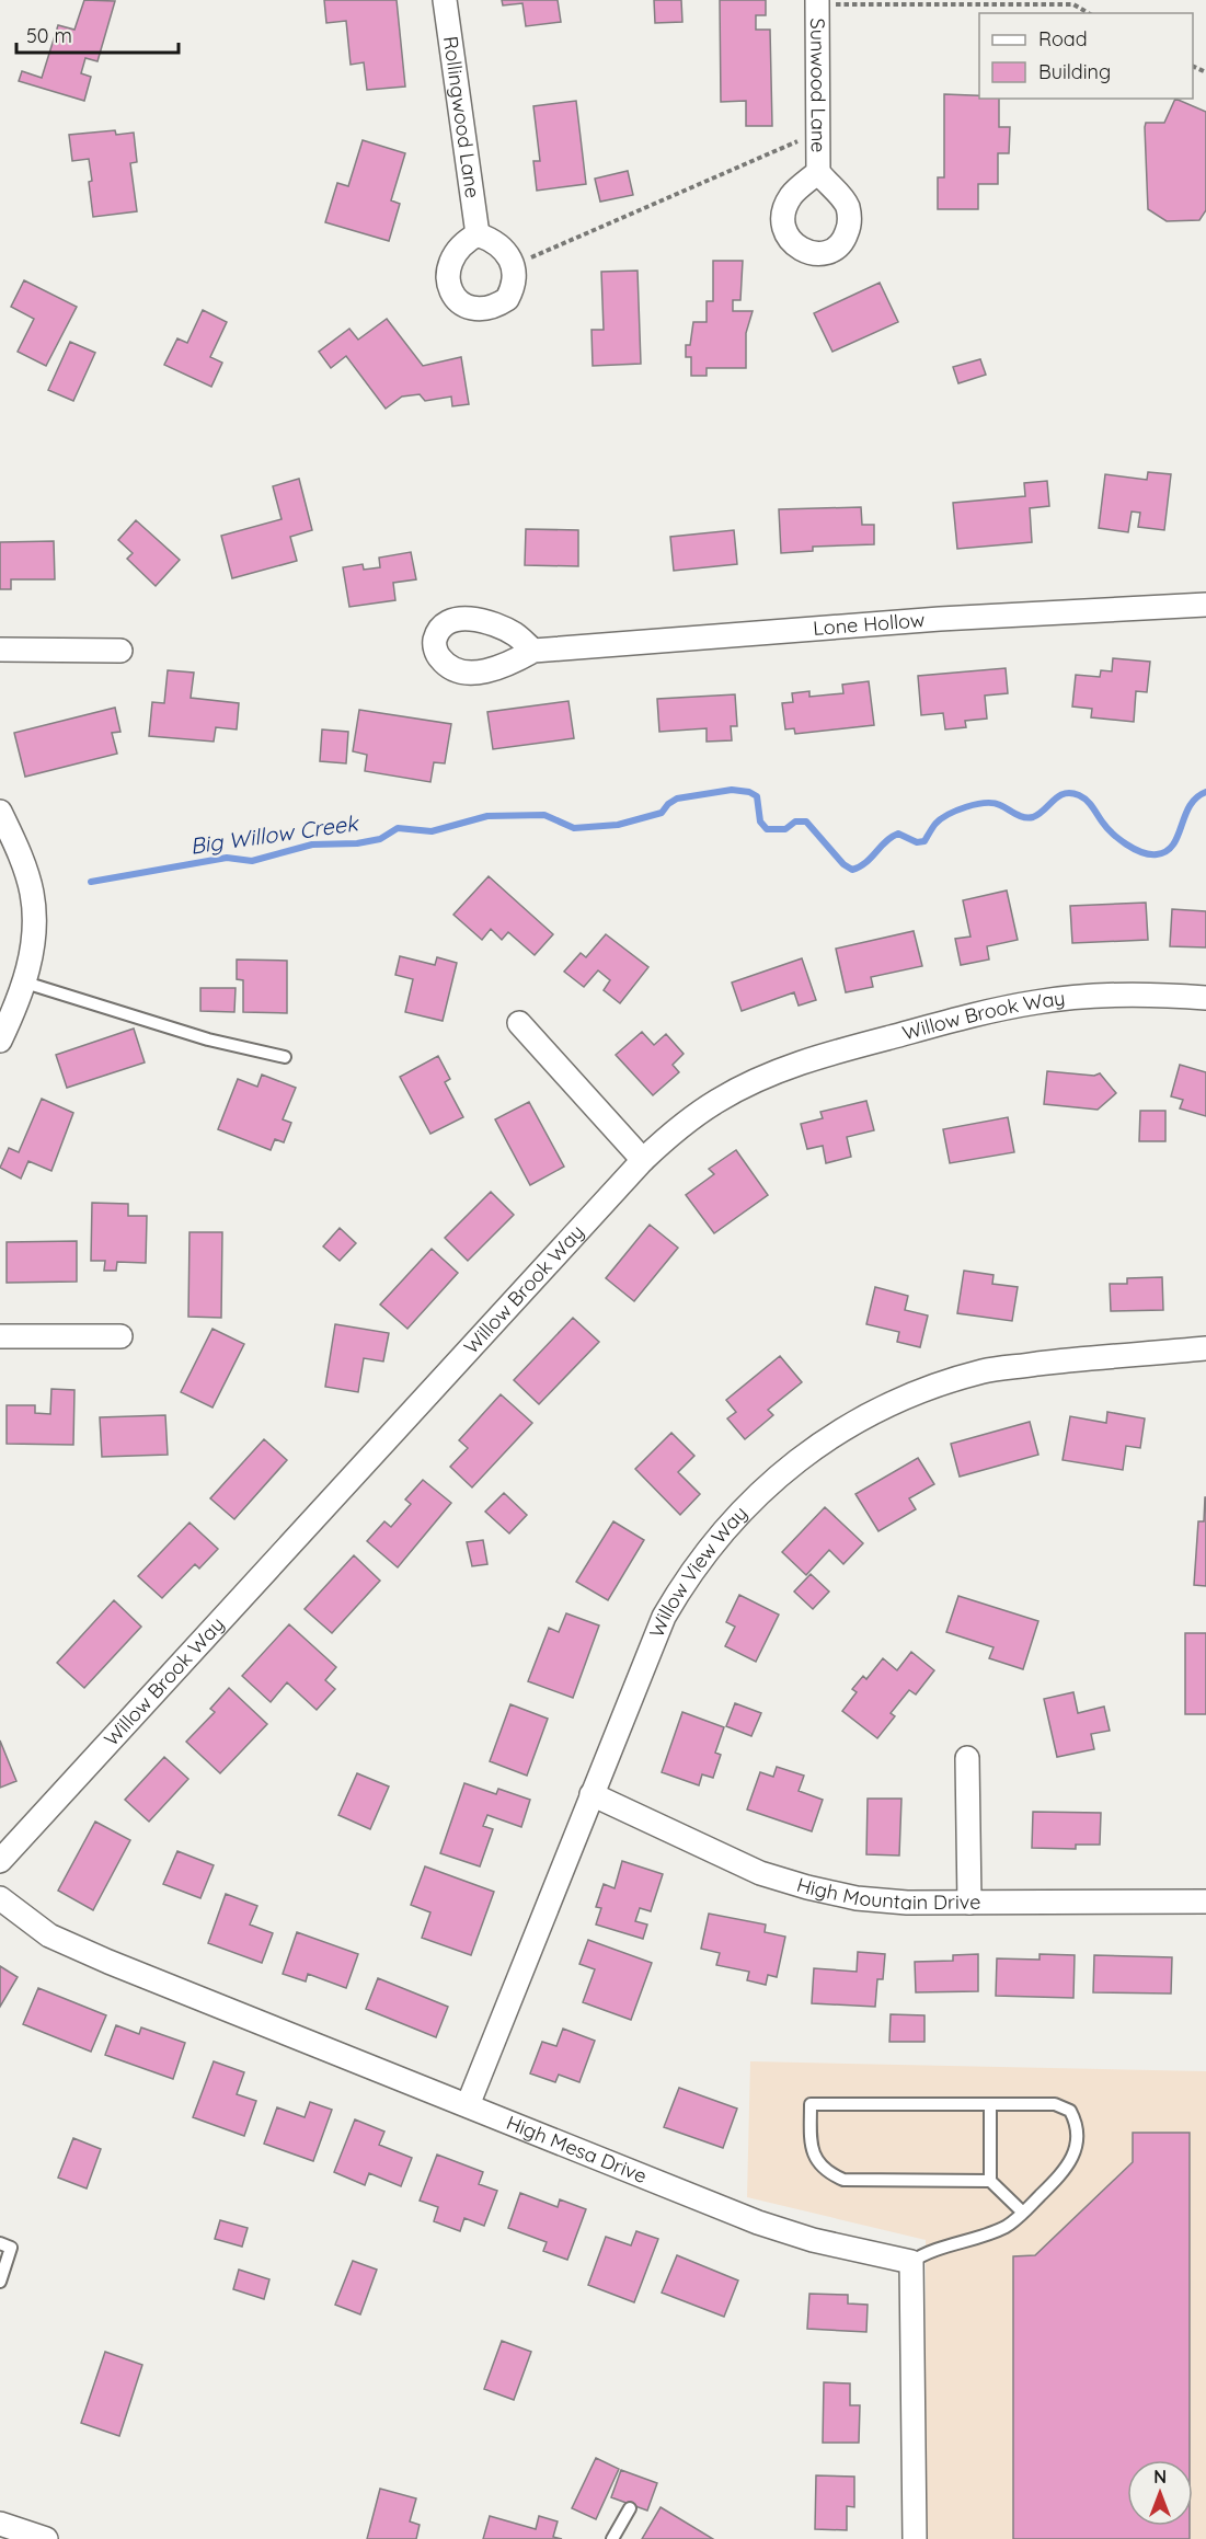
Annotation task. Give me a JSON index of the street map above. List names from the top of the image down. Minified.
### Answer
{"streets":{"street":["Sunwood Lane","Rollingwood Lane","Lone Hollow","Willow Brook Way","Willow View Way","High Mountain Drive","High Mesa Drive"]},"crossings":[["Willow View Way","High Mountain Drive"],["Willow View Way","High Mesa Drive"]],"water":["Big Willow Creek"],"legend":["Road","Building"],"scale_bar":"50 m","north":"top"}
